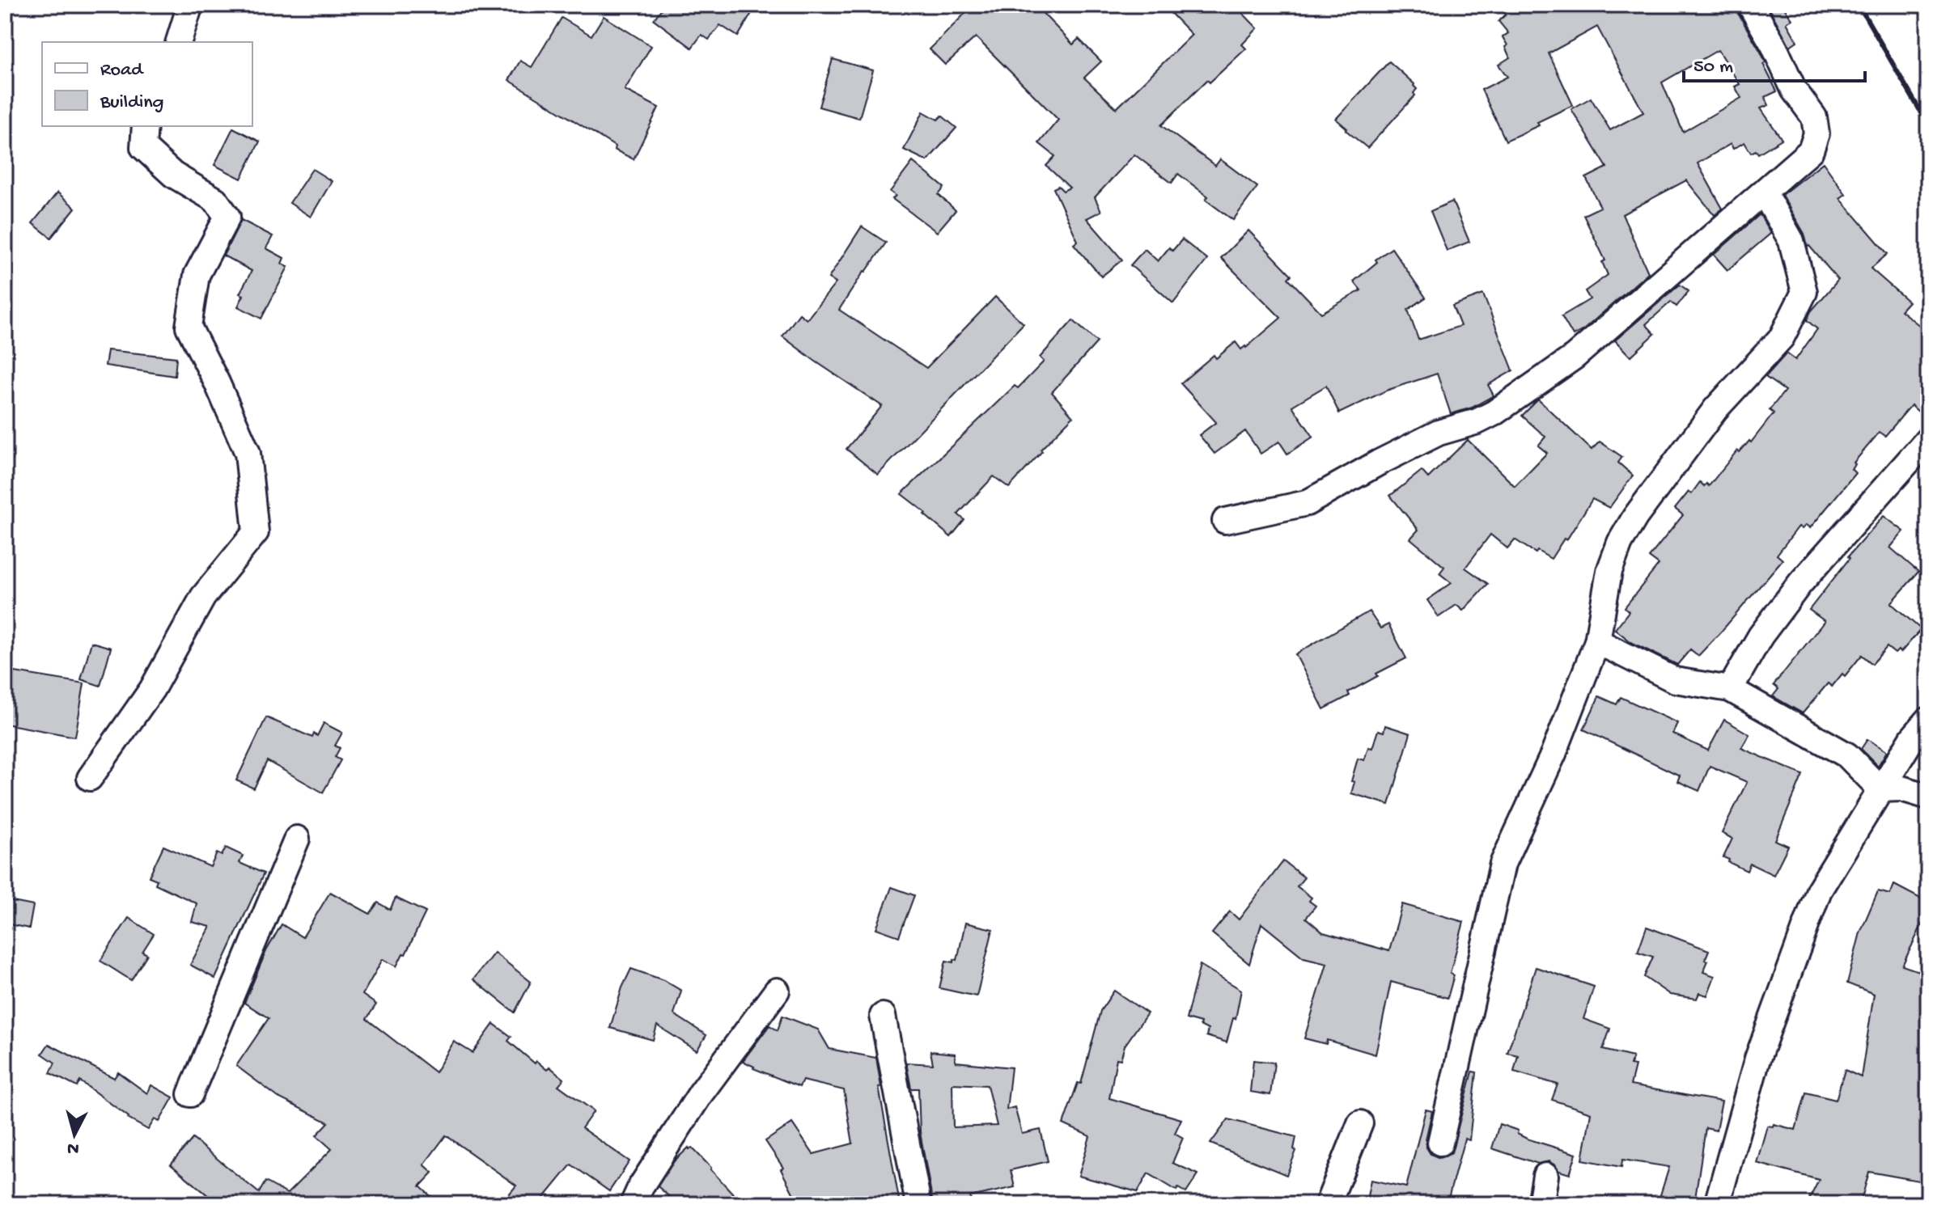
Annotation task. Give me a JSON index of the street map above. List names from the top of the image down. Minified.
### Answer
{"legend":["Road","Building"],"scale_bar":"50 m","north":"bottom"}
